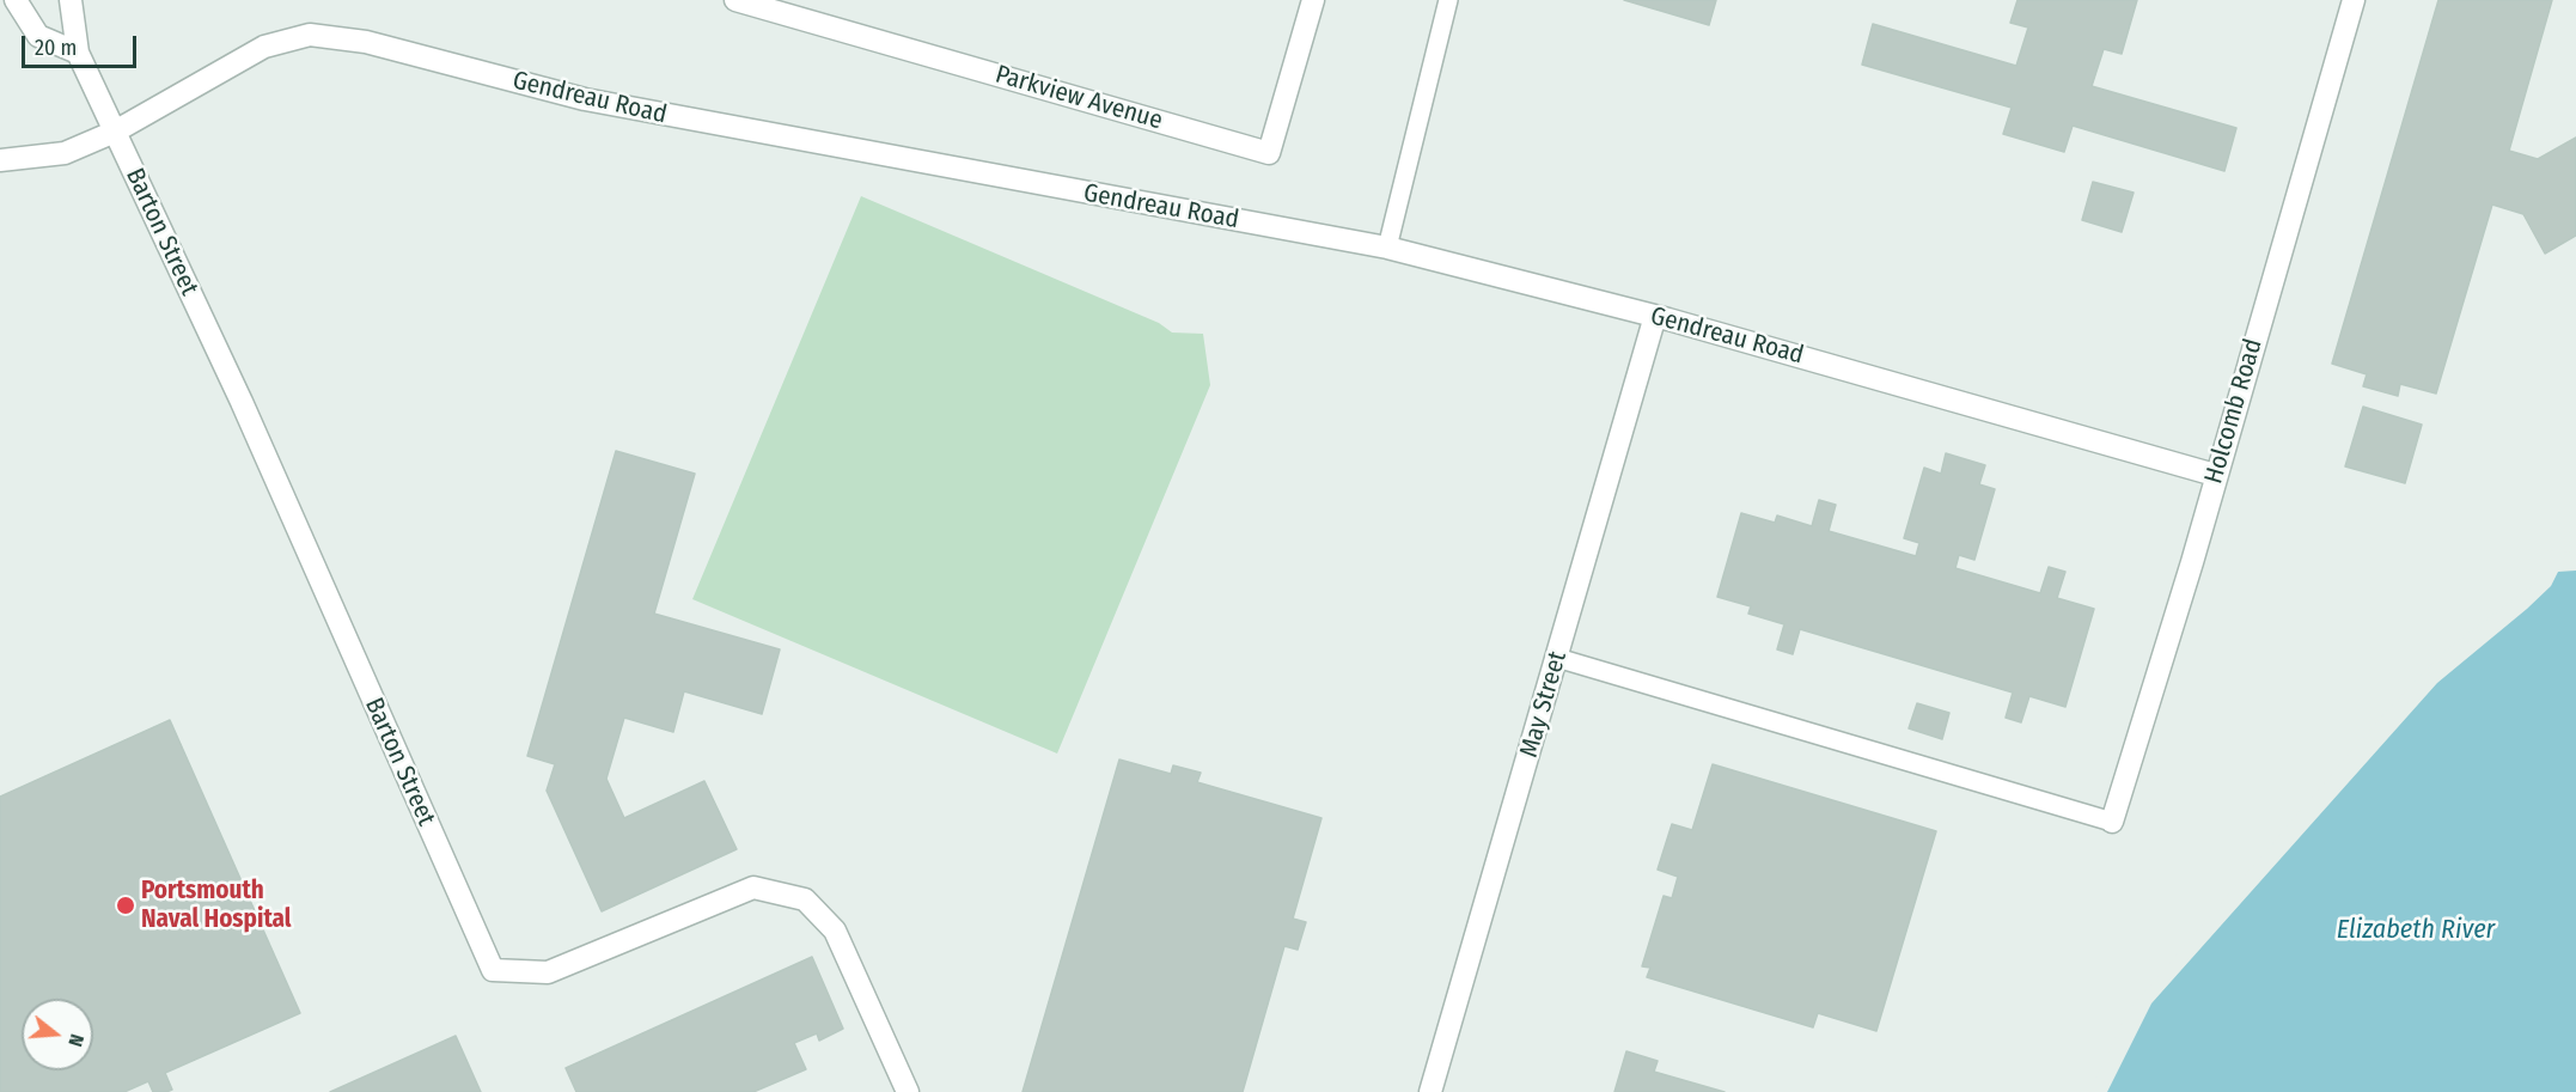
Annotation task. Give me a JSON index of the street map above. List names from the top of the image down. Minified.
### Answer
{"streets":{"street":["Gendreau Road","Parkview Avenue","Barton Street","Holcomb Road","May Street"]},"crossings":[["Gendreau Road","Barton Street"],["Gendreau Road","Holcomb Road"],["Gendreau Road","May Street"]],"water":["Elizabeth River"],"places":["Portsmouth Naval Hospital"],"scale_bar":"20 m","north":"right"}
